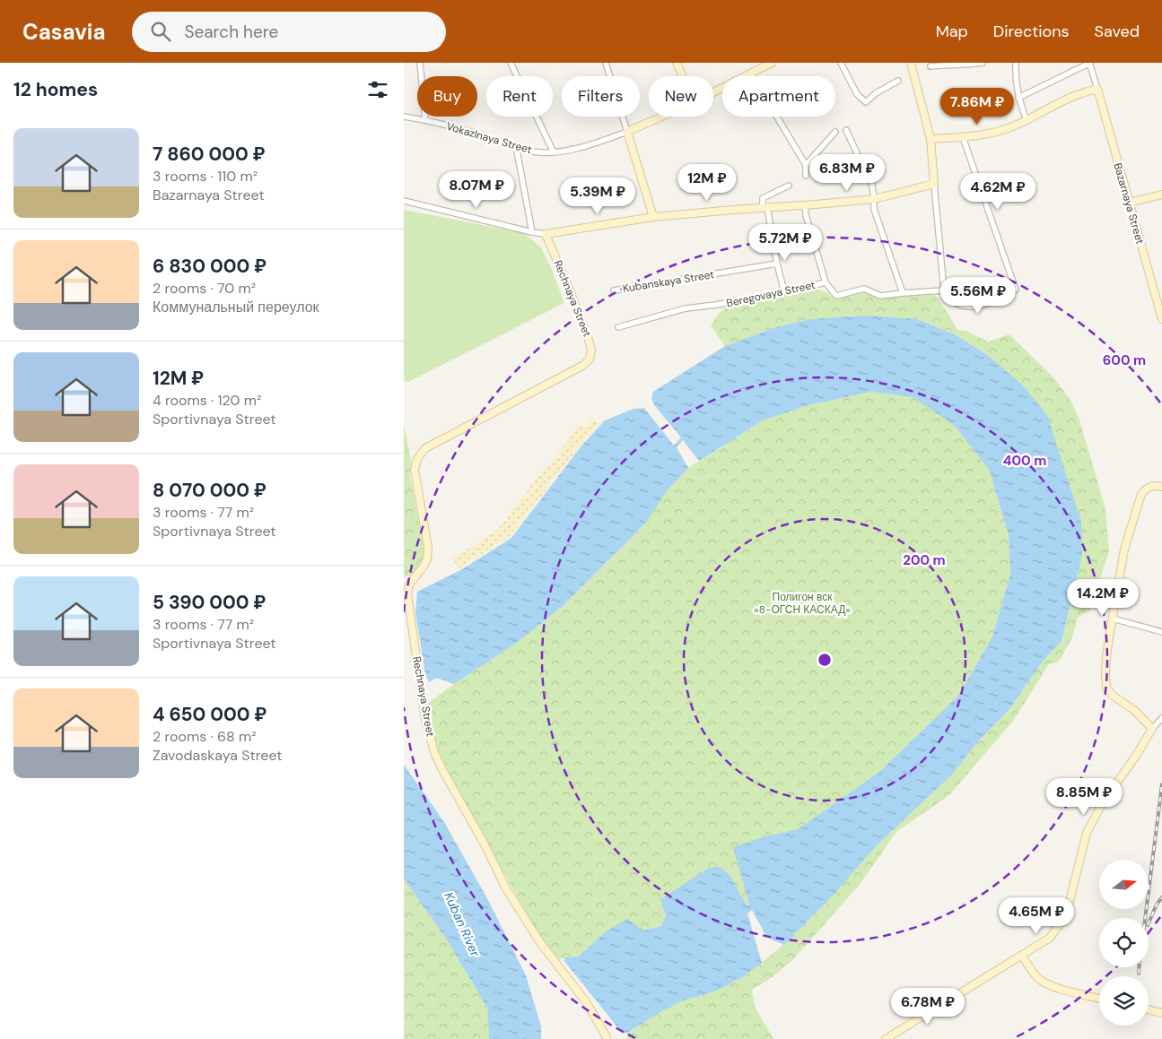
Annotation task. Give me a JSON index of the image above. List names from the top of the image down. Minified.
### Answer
{"streets":{"main road":["Vokazlnaya Street","Bazarnaya Street","Rechnaya Street"],"street":["Kubanskaya Street","Beregovaya Street"]},"water":["Kuban River"],"parks":["Полигон вск «8-ОГСН КАСКАД»"],"north":"right","page":{"header":"Casavia","search":"Search here","nav":["Map","Directions","Saved"],"heading":"12 homes","chip":["Buy","Rent","Filters","New","Apartment"],"price":["7.86M ₽","6.83M ₽","12M ₽","8.07M ₽","4.62M ₽","5.39M ₽","5.72M ₽","5.56M ₽","14.2M ₽","8.85M ₽","4.65M ₽","6.78M ₽"],"list":[{"name":"7 860 000 ₽","note":"3 rooms · 110 m² · Bazarnaya Street"},{"name":"6 830 000 ₽","note":"2 rooms · 70 m² · Коммунальный переулок"},{"name":"12M ₽","note":"4 rooms · 120 m² · Sportivnaya Street"},{"name":"8 070 000 ₽","note":"3 rooms · 77 m² · Sportivnaya Street"},{"name":"5 390 000 ₽","note":"3 rooms · 77 m² · Sportivnaya Street"},{"name":"4 650 000 ₽","note":"2 rooms · 68 m² · Zavodaskaya Street"}]},"rings":["600 m","400 m","200 m"]}
